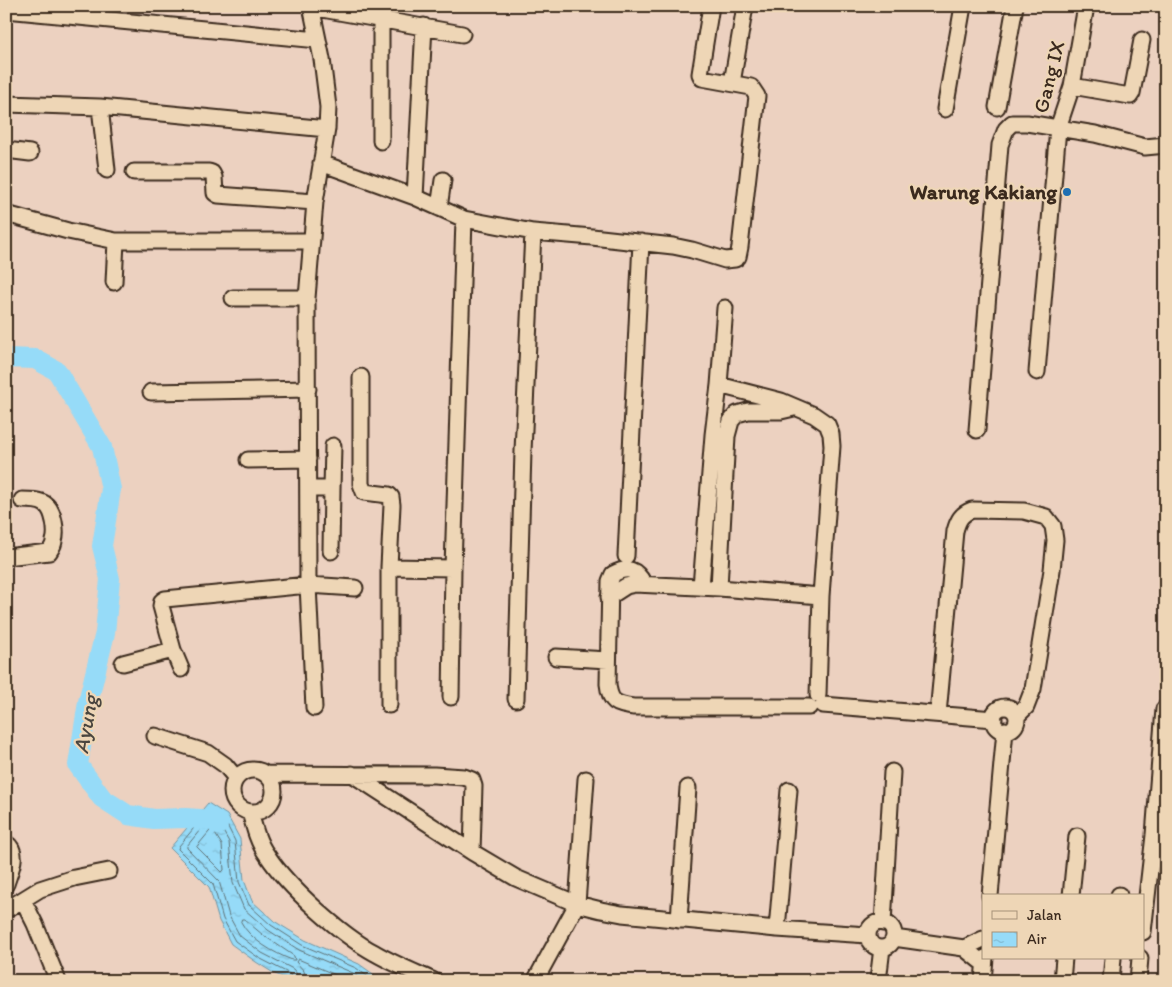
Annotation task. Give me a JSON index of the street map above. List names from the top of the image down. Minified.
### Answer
{"streets":{"street":["Gang IX"]},"water":["Ayung"],"places":["Warung Kakiang"],"legend":["Jalan","Air"]}
